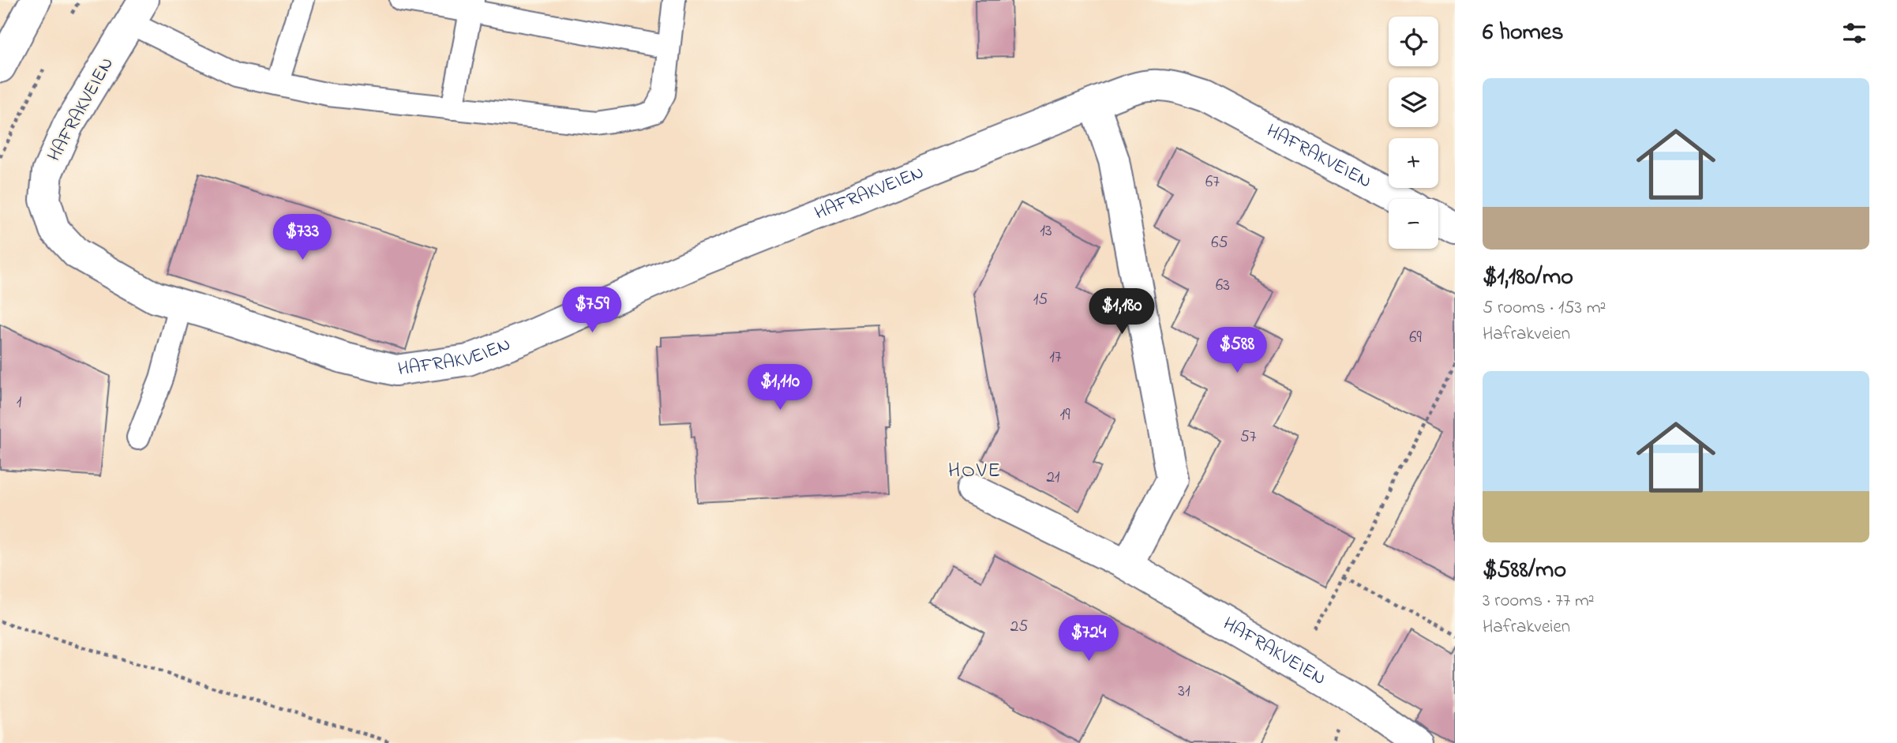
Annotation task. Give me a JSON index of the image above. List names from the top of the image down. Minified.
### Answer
{"streets":{"street":["HAFRAKVEIEN"]},"districts":["HOVE"],"house_numbers":["67","13","65","63","15","69","17","1","19","57","21","25","31"],"page":{"heading":"6 homes","map_buttons":["+","−"],"list":[{"name":"$1,180/mo","note":"5 rooms · 153 m² · Hafrakveien"},{"name":"$588/mo","note":"3 rooms · 77 m² · Hafrakveien"}],"price":["$733","$759","$1,180","$588","$1,110","$724"]}}
